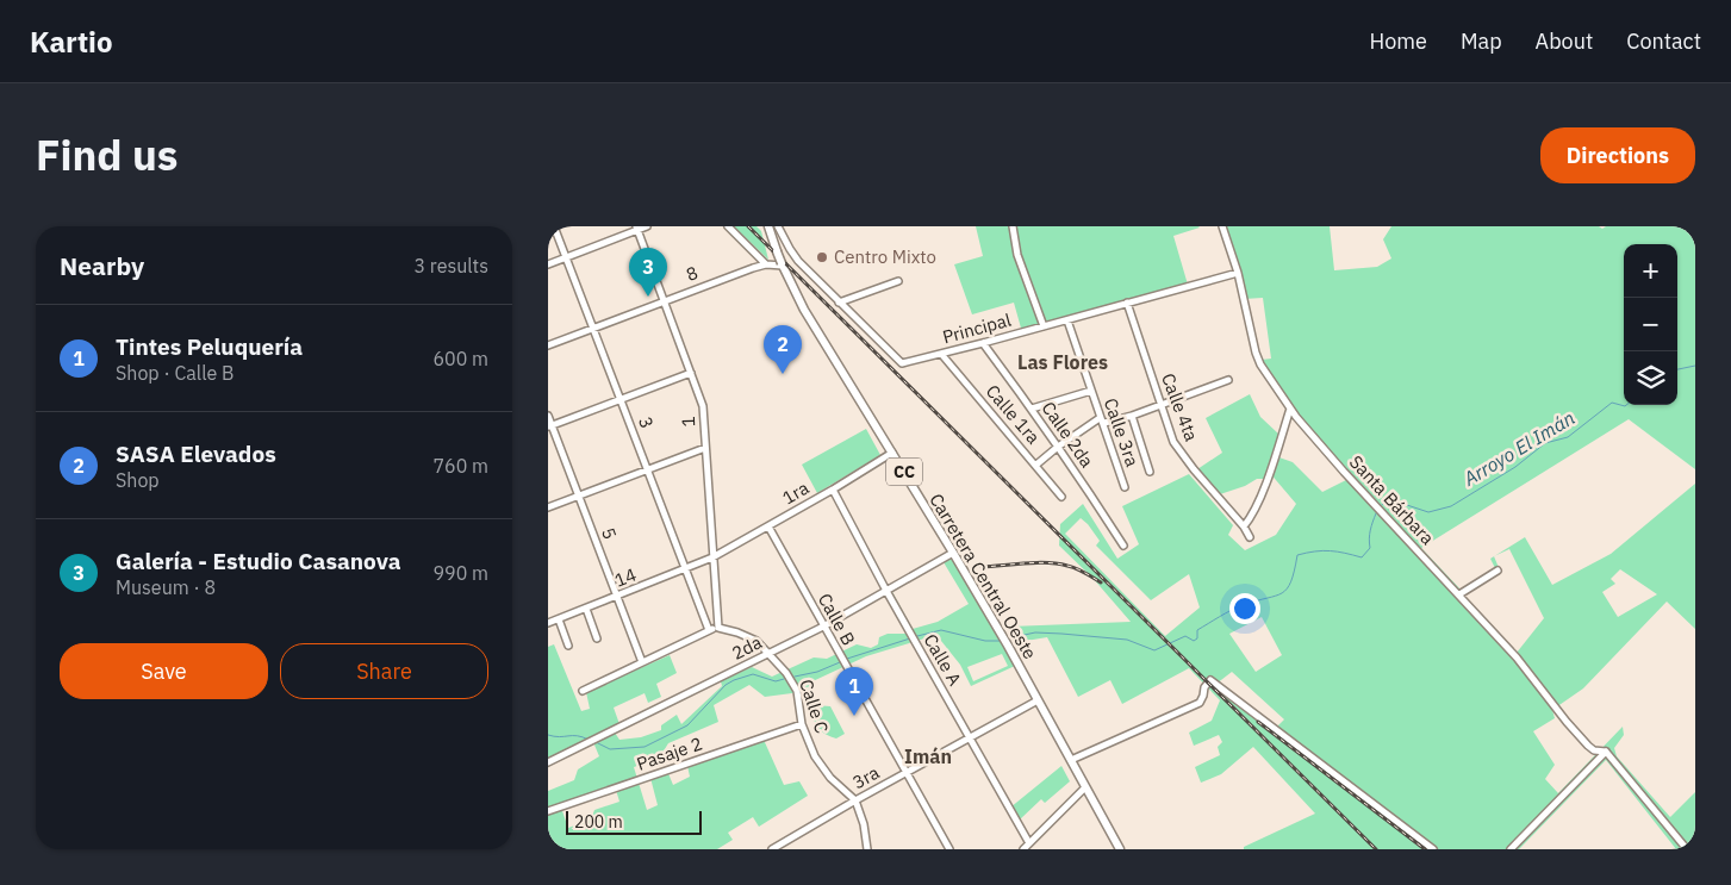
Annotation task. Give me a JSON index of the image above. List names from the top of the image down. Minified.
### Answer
{"streets":{"main road":["CC","Carretera Central Oeste"],"street":["8","Principal","Calle 4ta","Calle 1ra","1","3","Calle 3ra","Calle 2da","1ra","Santa Bárbara","5","14","Calle B","2da","Calle A","Calle C","Pasaje 2","3ra"]},"crossings":[["8","1"],["8","3"],["8","Carretera Central Oeste"],["Principal","Calle 4ta"],["Principal","Calle 1ra"],["Principal","Calle 3ra"],["Principal","Calle 2da"],["Principal","Santa Bárbara"],["1","1ra"],["1","14"],["1","Calle C"],["3","14"],["1ra","Carretera Central Oeste"],["1ra","14"],["1ra","Calle B"],["1ra","Calle A"],["5","14"],["Carretera Central Oeste","2da"],["Carretera Central Oeste","3ra"],["Calle B","2da"],["Calle B","3ra"],["2da","Calle A"],["2da","Calle C"],["Calle A","3ra"],["Calle C","Pasaje 2"],["Calle C","3ra"]],"districts":["Las Flores","Imán"],"water":["Arroyo El Imán"],"places":["Centro Mixto"],"scale_bar":"200 m","page":{"header":"Kartio","nav":["Home","Map","About","Contact"],"title":"Find us","buttons":["Directions",["Save","Share"]],"heading":["Nearby","3 results"],"map_buttons":["+","−"],"pins":["3","2","1"],"list":[{"mark":"1","name":"Tintes Peluquería","note":"Shop · Calle B","value":"600 m"},{"mark":"2","name":"SASA Elevados","note":"Shop","value":"760 m"},{"mark":"3","name":"Galería - Estudio Casanova","note":"Museum · 8","value":"990 m"}],"scale":"200 m"}}
